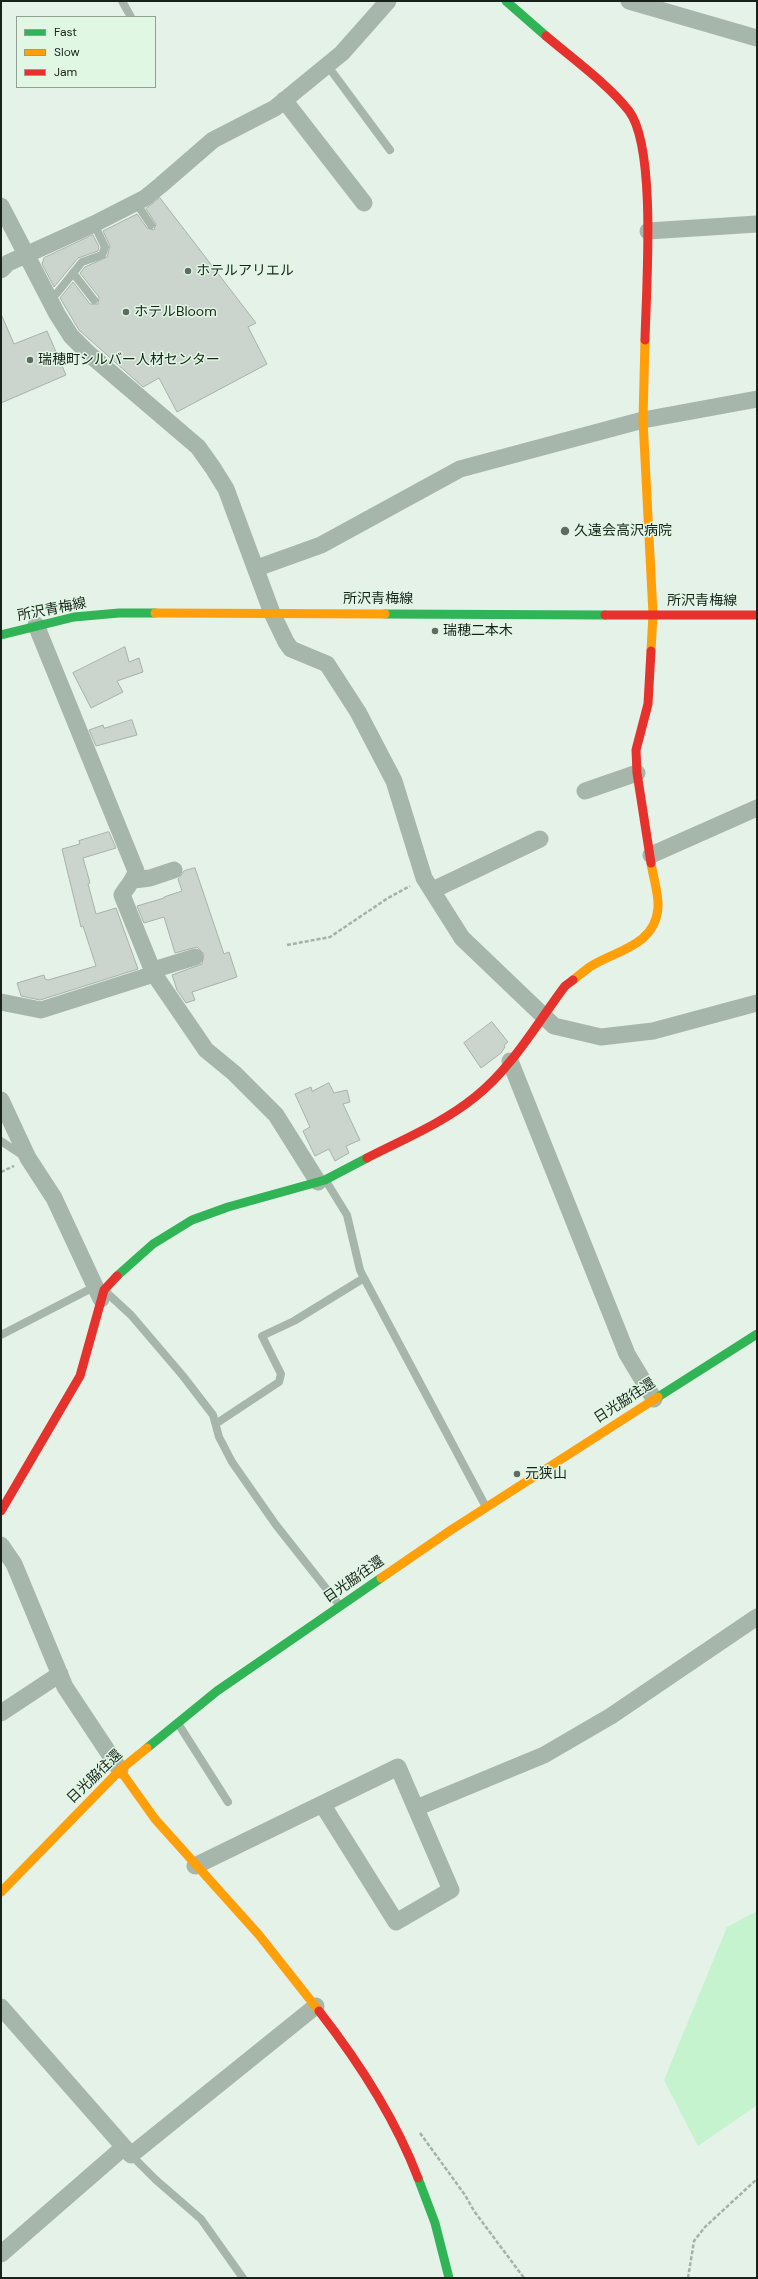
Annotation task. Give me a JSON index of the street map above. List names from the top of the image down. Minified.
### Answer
{"streets":{"street":["所沢青梅線","日光脇往還"]},"places":["ホテルアリエル","ホテルBloom","瑞穂町シルバー人材センター","久遠会高沢病院","瑞穂二本木","元狭山"],"legend":["Fast","Slow","Jam"]}
